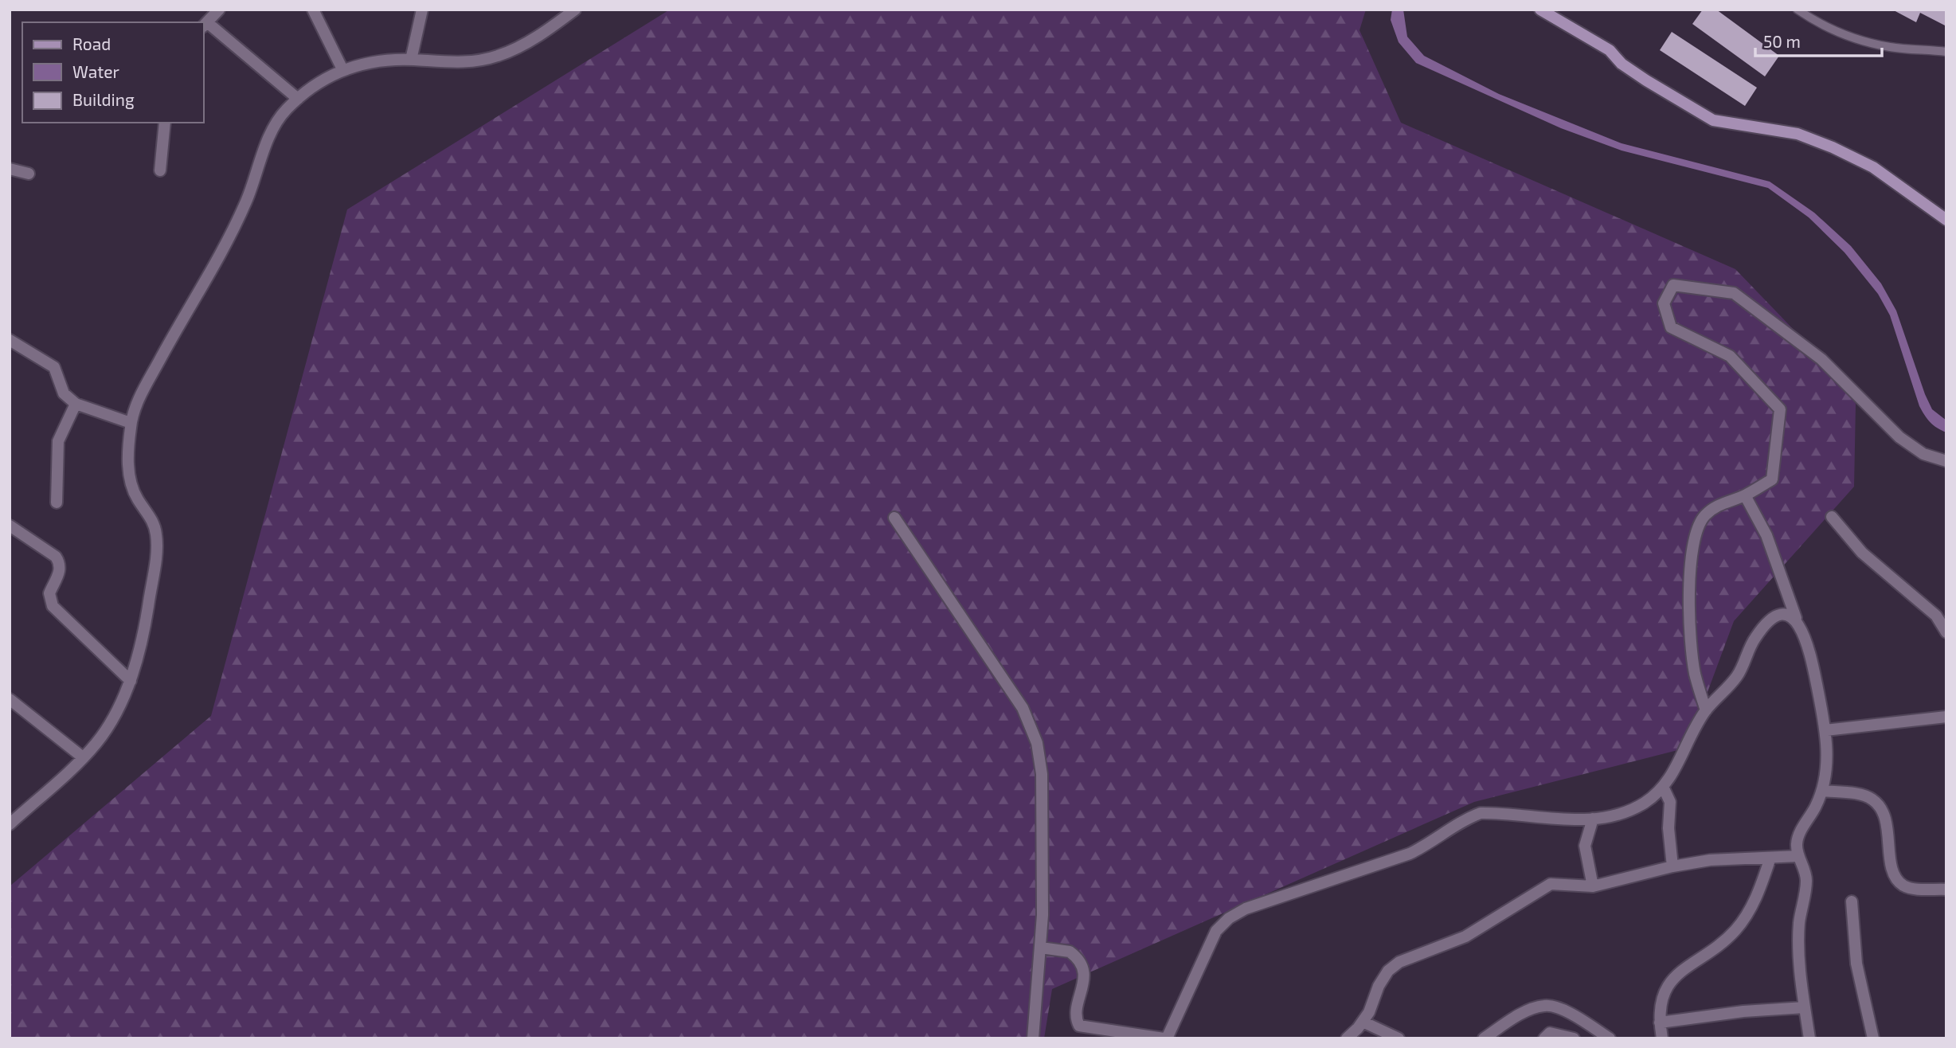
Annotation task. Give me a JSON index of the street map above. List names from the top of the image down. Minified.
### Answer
{"legend":["Road","Water","Building"],"scale_bar":"50 m"}
